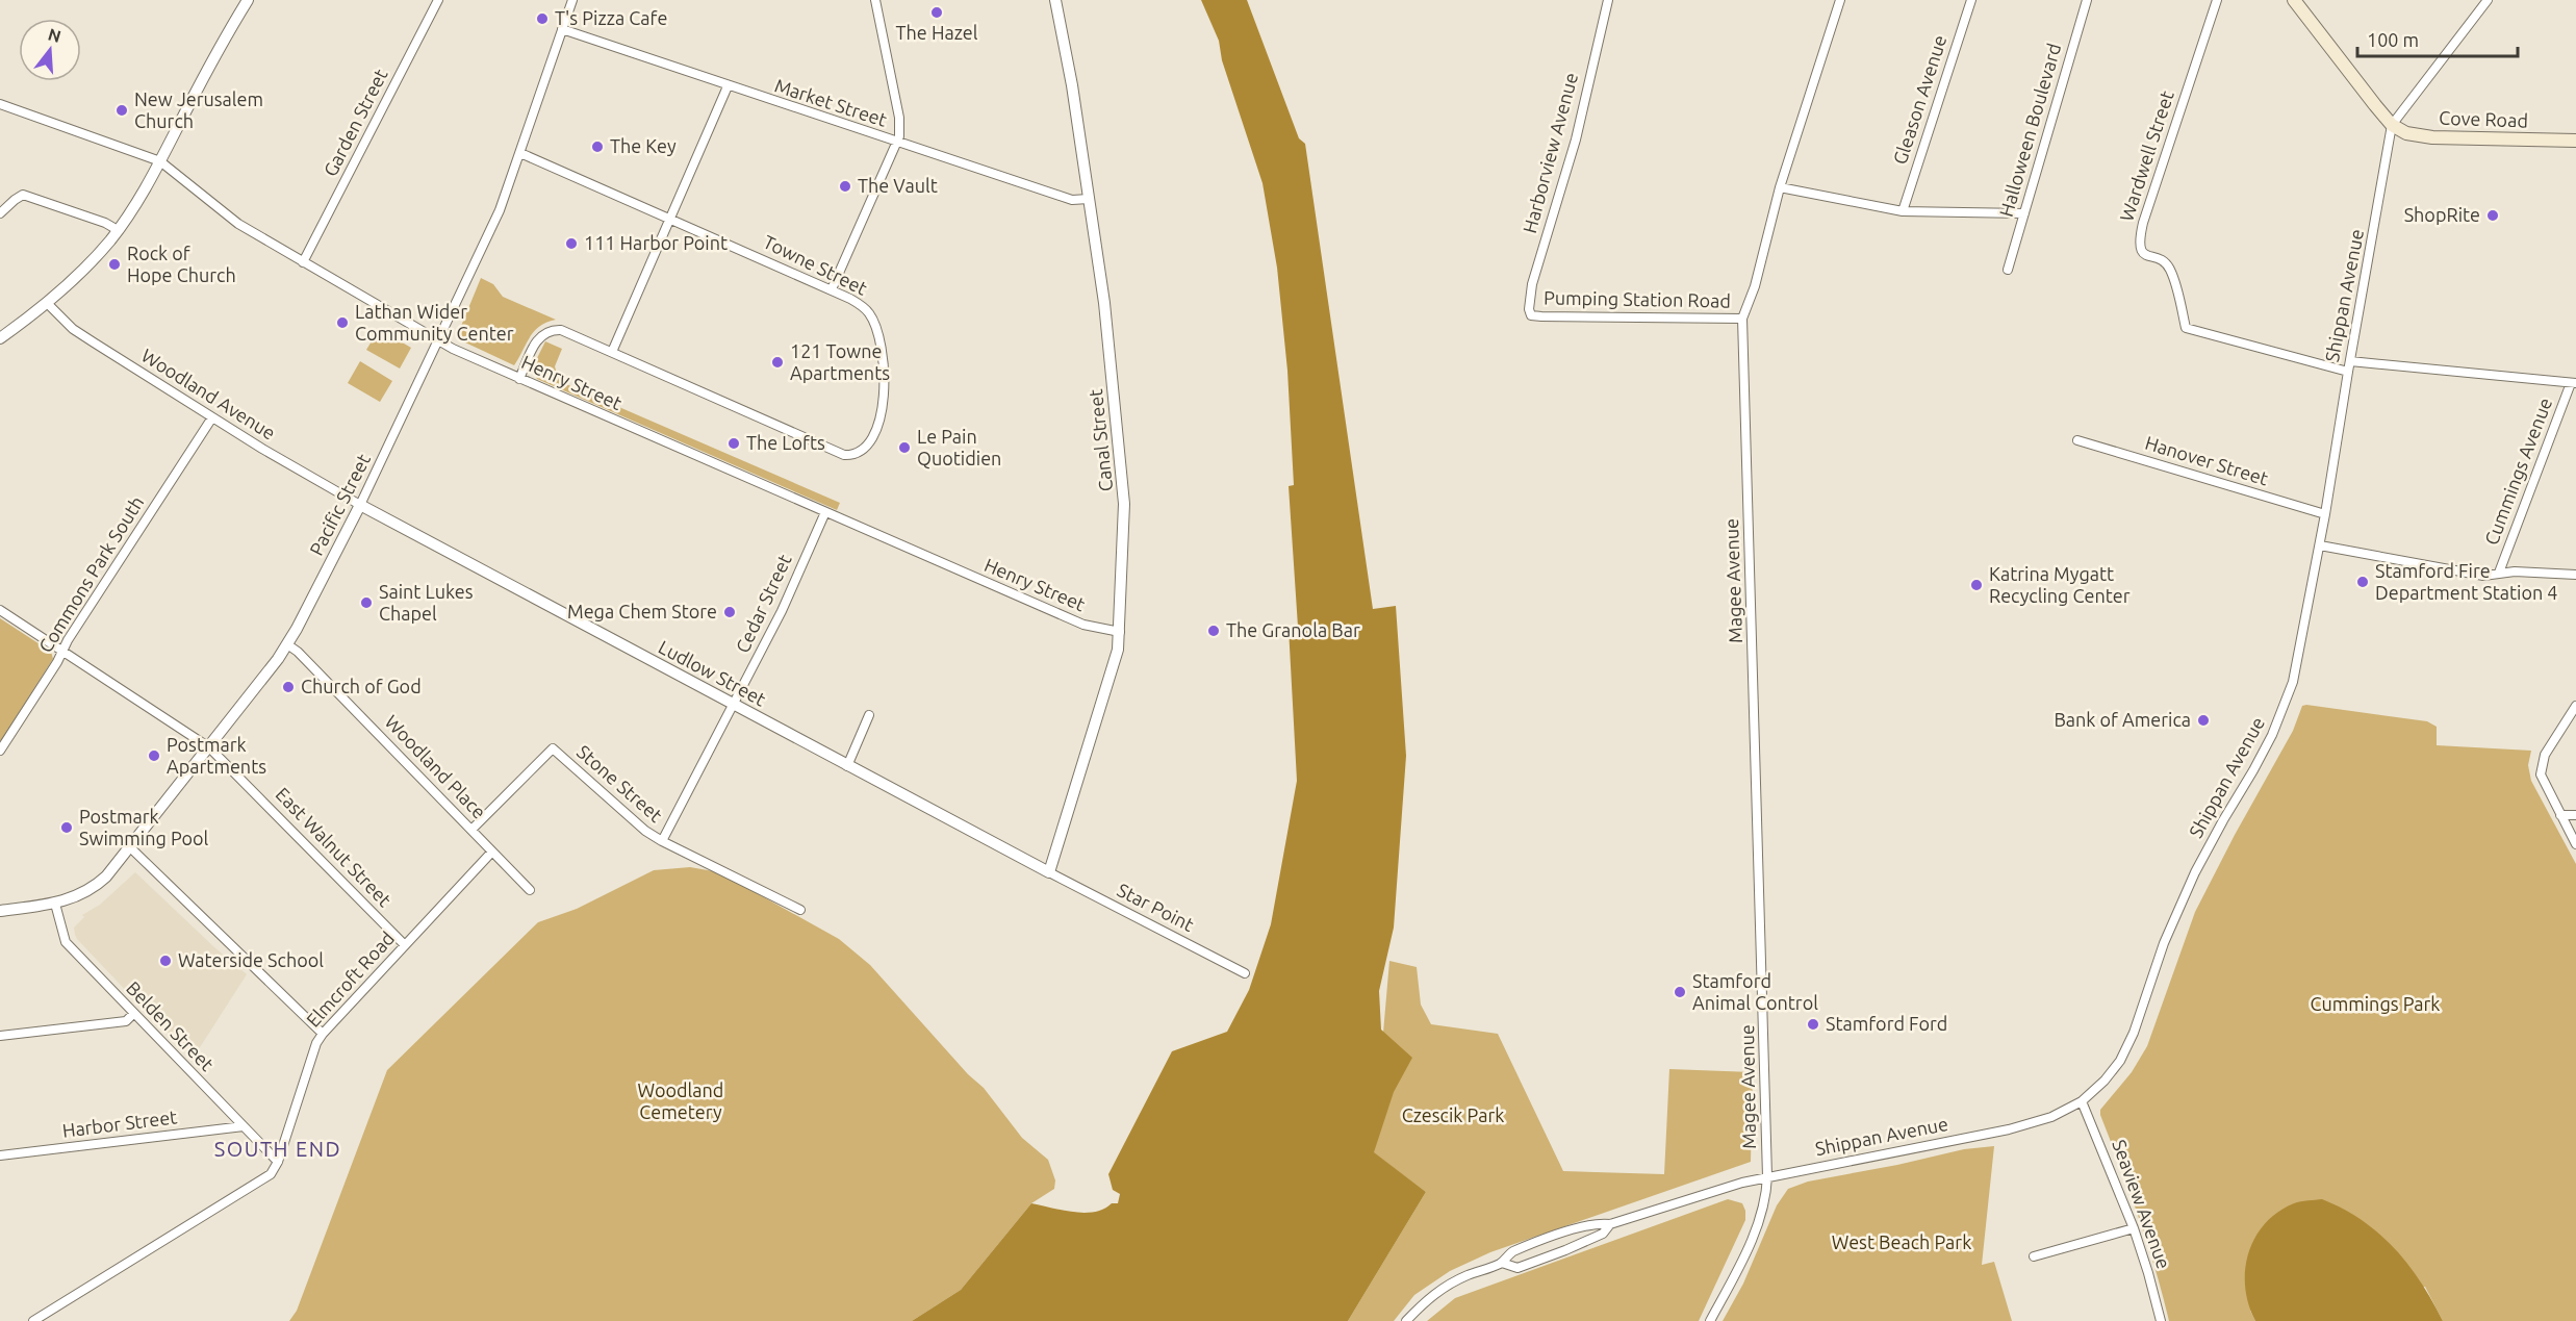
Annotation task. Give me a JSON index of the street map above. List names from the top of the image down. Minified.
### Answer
{"streets":{"main road":["Cove Road"],"street":["Gleason Avenue","Market Street","Garden Street","Halloween Boulevard","Harborview Avenue","Wardwell Street","Towne Street","Shippan Avenue","Pumping Station Road","Henry Street","Woodland Avenue","Canal Street","Hanover Street","Cummings Avenue","Pacific Street","Commons Park South","Magee Avenue","Cedar Street","Ludlow Street","Woodland Place","Stone Street","East Walnut Street","Star Point","Elmcroft Road","Belden Street","Harbor Street","Seaview Avenue"]},"crossings":[["Market Street","Canal Street"],["Market Street","Pacific Street"],["Cove Road","Shippan Avenue"],["Garden Street","Henry Street"],["Harborview Avenue","Pumping Station Road"],["Wardwell Street","Shippan Avenue"],["Towne Street","Henry Street"],["Towne Street","Pacific Street"],["Shippan Avenue","Hanover Street"],["Shippan Avenue","Magee Avenue"],["Shippan Avenue","Seaview Avenue"],["Pumping Station Road","Magee Avenue"],["Henry Street","Canal Street"],["Henry Street","Pacific Street"],["Henry Street","Cedar Street"],["Woodland Avenue","Pacific Street"],["Woodland Avenue","Commons Park South"],["Woodland Avenue","Ludlow Street"],["Canal Street","Ludlow Street"],["Canal Street","Star Point"],["Pacific Street","Ludlow Street"],["Pacific Street","Woodland Place"],["Pacific Street","East Walnut Street"],["Pacific Street","Belden Street"],["Commons Park South","East Walnut Street"],["Cedar Street","Ludlow Street"],["Cedar Street","Stone Street"],["Ludlow Street","Star Point"],["Woodland Place","Stone Street"],["Woodland Place","Elmcroft Road"],["East Walnut Street","Elmcroft Road"],["Elmcroft Road","Belden Street"],["Belden Street","Harbor Street"]],"districts":["SOUTH END"],"parks":["Cummings Park","Woodland Cemetery","Czescik Park","West Beach Park"],"places":["The Hazel","T's Pizza Cafe","New Jerusalem Church","The Key","The Vault","ShopRite","111 Harbor Point","Rock of Hope Church","Lathan Wider Community Center","121 Towne Apartments","The Lofts","Le Pain Quotidien","Stamford Fire Department Station 4","Katrina Mygatt Recycling Center","Saint Lukes Chapel","Mega Chem Store","The Granola Bar","Church of God","Bank of America","Postmark Apartments","Postmark Swimming Pool","Waterside School","Stamford Animal Control","Stamford Ford"],"scale_bar":"100 m","north":"top"}
